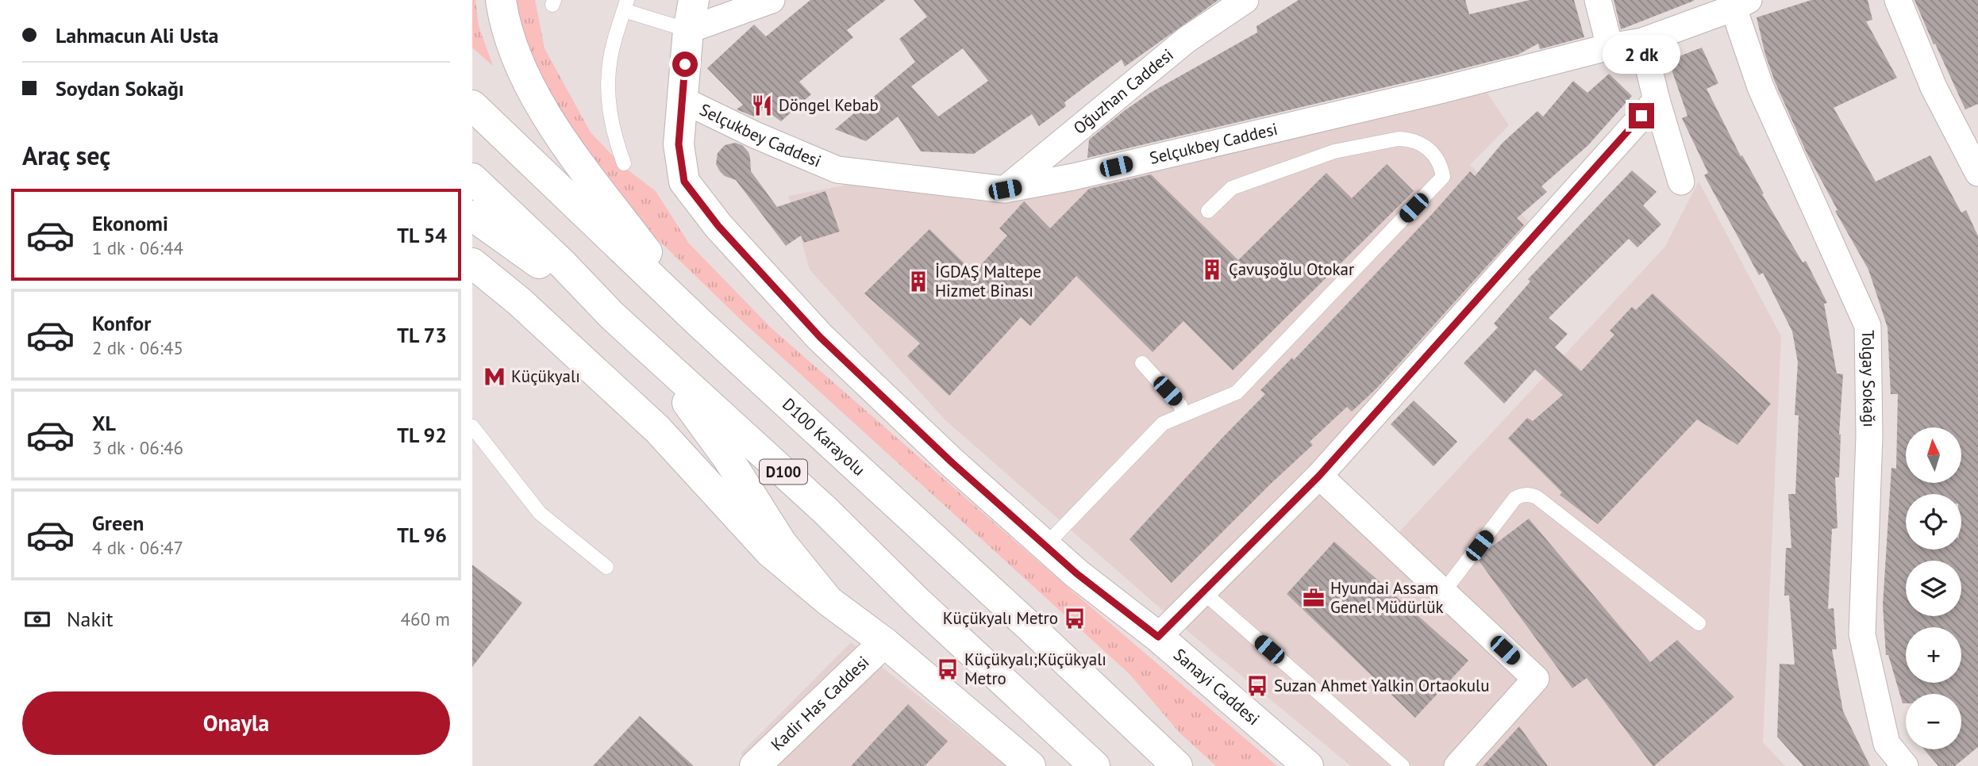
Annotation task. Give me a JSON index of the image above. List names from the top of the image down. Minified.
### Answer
{"streets":{"main road":["D100 Karayolu","D100","Sanayi Caddesi","Kadir Has Caddesi"],"street":["Oğuzhan Caddesi","Selçukbey Caddesi","Tolgay Sokağı"]},"crossings":[["Oğuzhan Caddesi","Selçukbey Caddesi"],["Selçukbey Caddesi","Tolgay Sokağı"],["Selçukbey Caddesi","Sanayi Caddesi"]],"places":{"restaurant":["Döngel Kebab"],"building":["Çavuşoğlu Otokar","İGDAŞ Maltepe Hizmet Binası"],"metro station":["Küçükyalı"],"office":["Hyundai Assam Genel Müdürlük"],"bus stop":["Küçükyalı Metro","Küçükyalı;Küçükyalı Metro","Suzan Ahmet Yalkin Ortaokulu"]},"north":"top","page":{"banner":["Lahmacun Ali Usta","Soydan Sokağı"],"bubble":"2 dk","heading":"Araç seç","list":[{"name":"Ekonomi","note":"1 dk · 06:44","value":"TL 54"},{"name":"Konfor","note":"2 dk · 06:45","value":"TL 73"},{"name":"XL","note":"3 dk · 06:46","value":"TL 92"},{"name":"Green","note":"4 dk · 06:47","value":"TL 96"}],"map_buttons":["+","−"],"pay":["Nakit","460 m"],"buttons":"Onayla"}}
